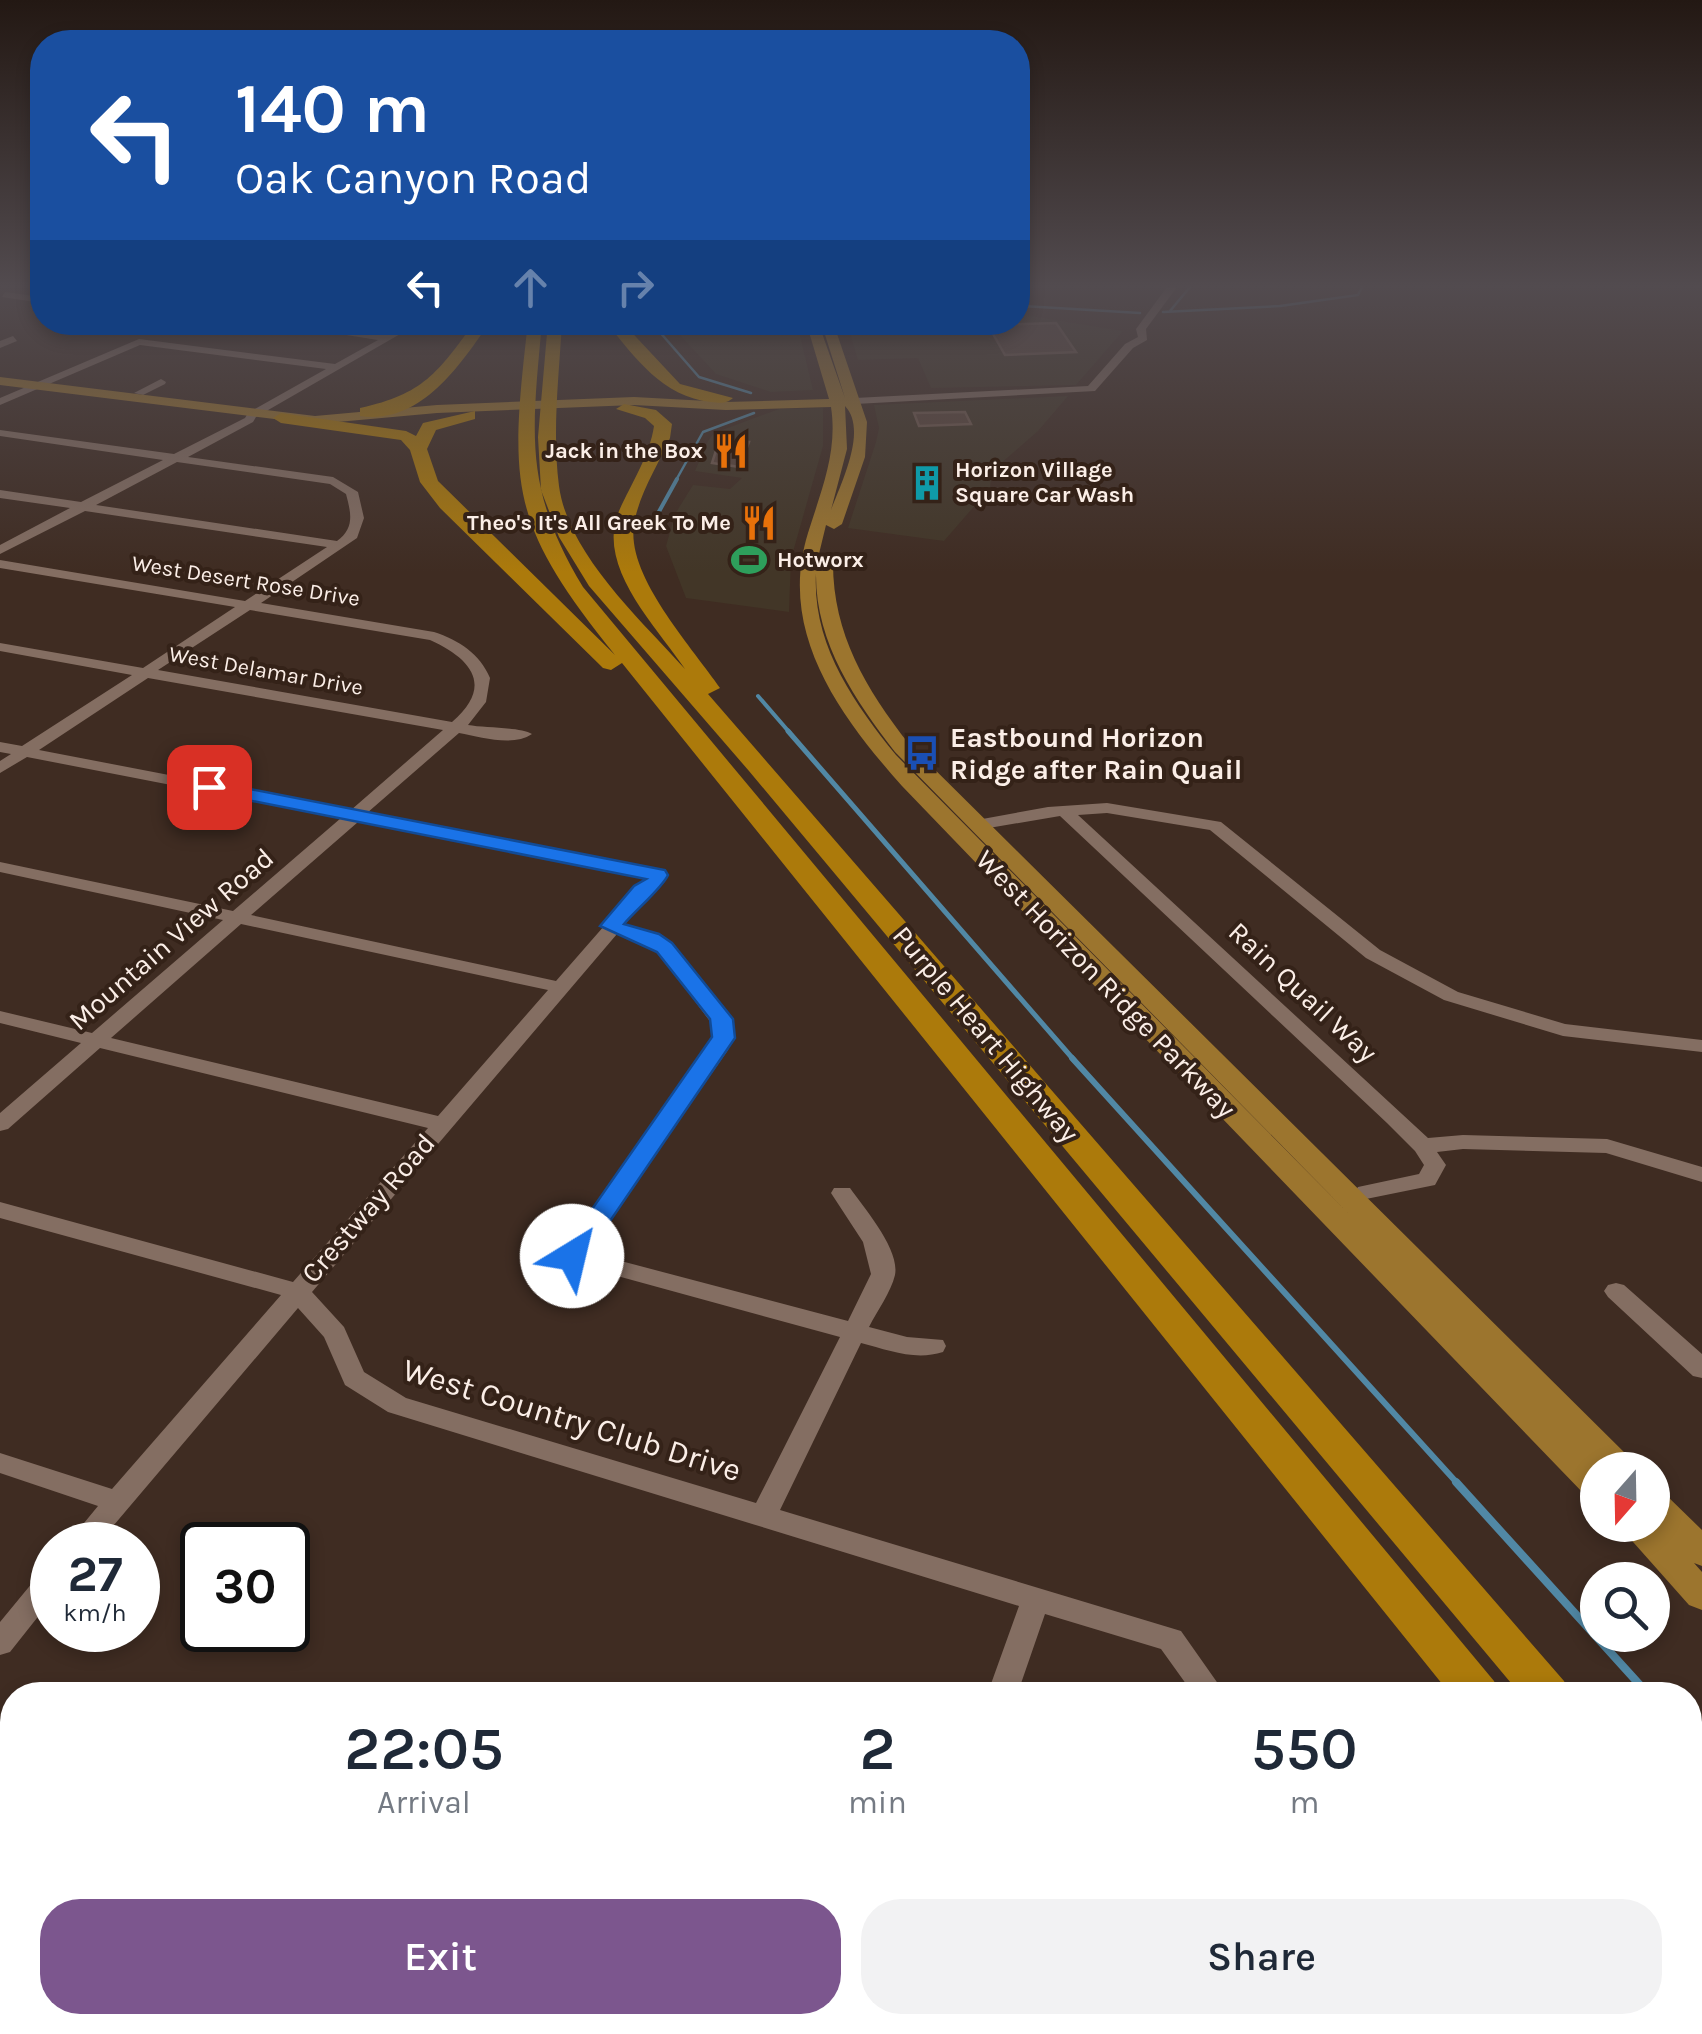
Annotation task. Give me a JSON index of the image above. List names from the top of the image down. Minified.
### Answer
{"streets":{"highway":["Purple Heart Highway"],"main road":["West Horizon Ridge Parkway"],"street":["West Desert Rose Drive","West Delamar Drive","Mountain View Road","Rain Quail Way","Crestway Road","West Country Club Drive"]},"crossings":[["West Desert Rose Drive","Mountain View Road"],["West Delamar Drive","Mountain View Road"],["Mountain View Road","Crestway Road"],["Crestway Road","West Country Club Drive"]],"places":{"restaurant":["Jack in the Box","Theo's It's All Greek To Me"],"building":["Horizon Village Square Car Wash"],"sports":["Hotworx"],"bus stop":["Eastbound Horizon Ridge after Rain Quail"]},"north":"bottom","page":{"turn":["140 m","Oak Canyon Road"],"speed":"27 km/h","limit":"30","eta":["22:05","Arrival","2","min","550","m"],"buttons":["Exit","Share"]}}
